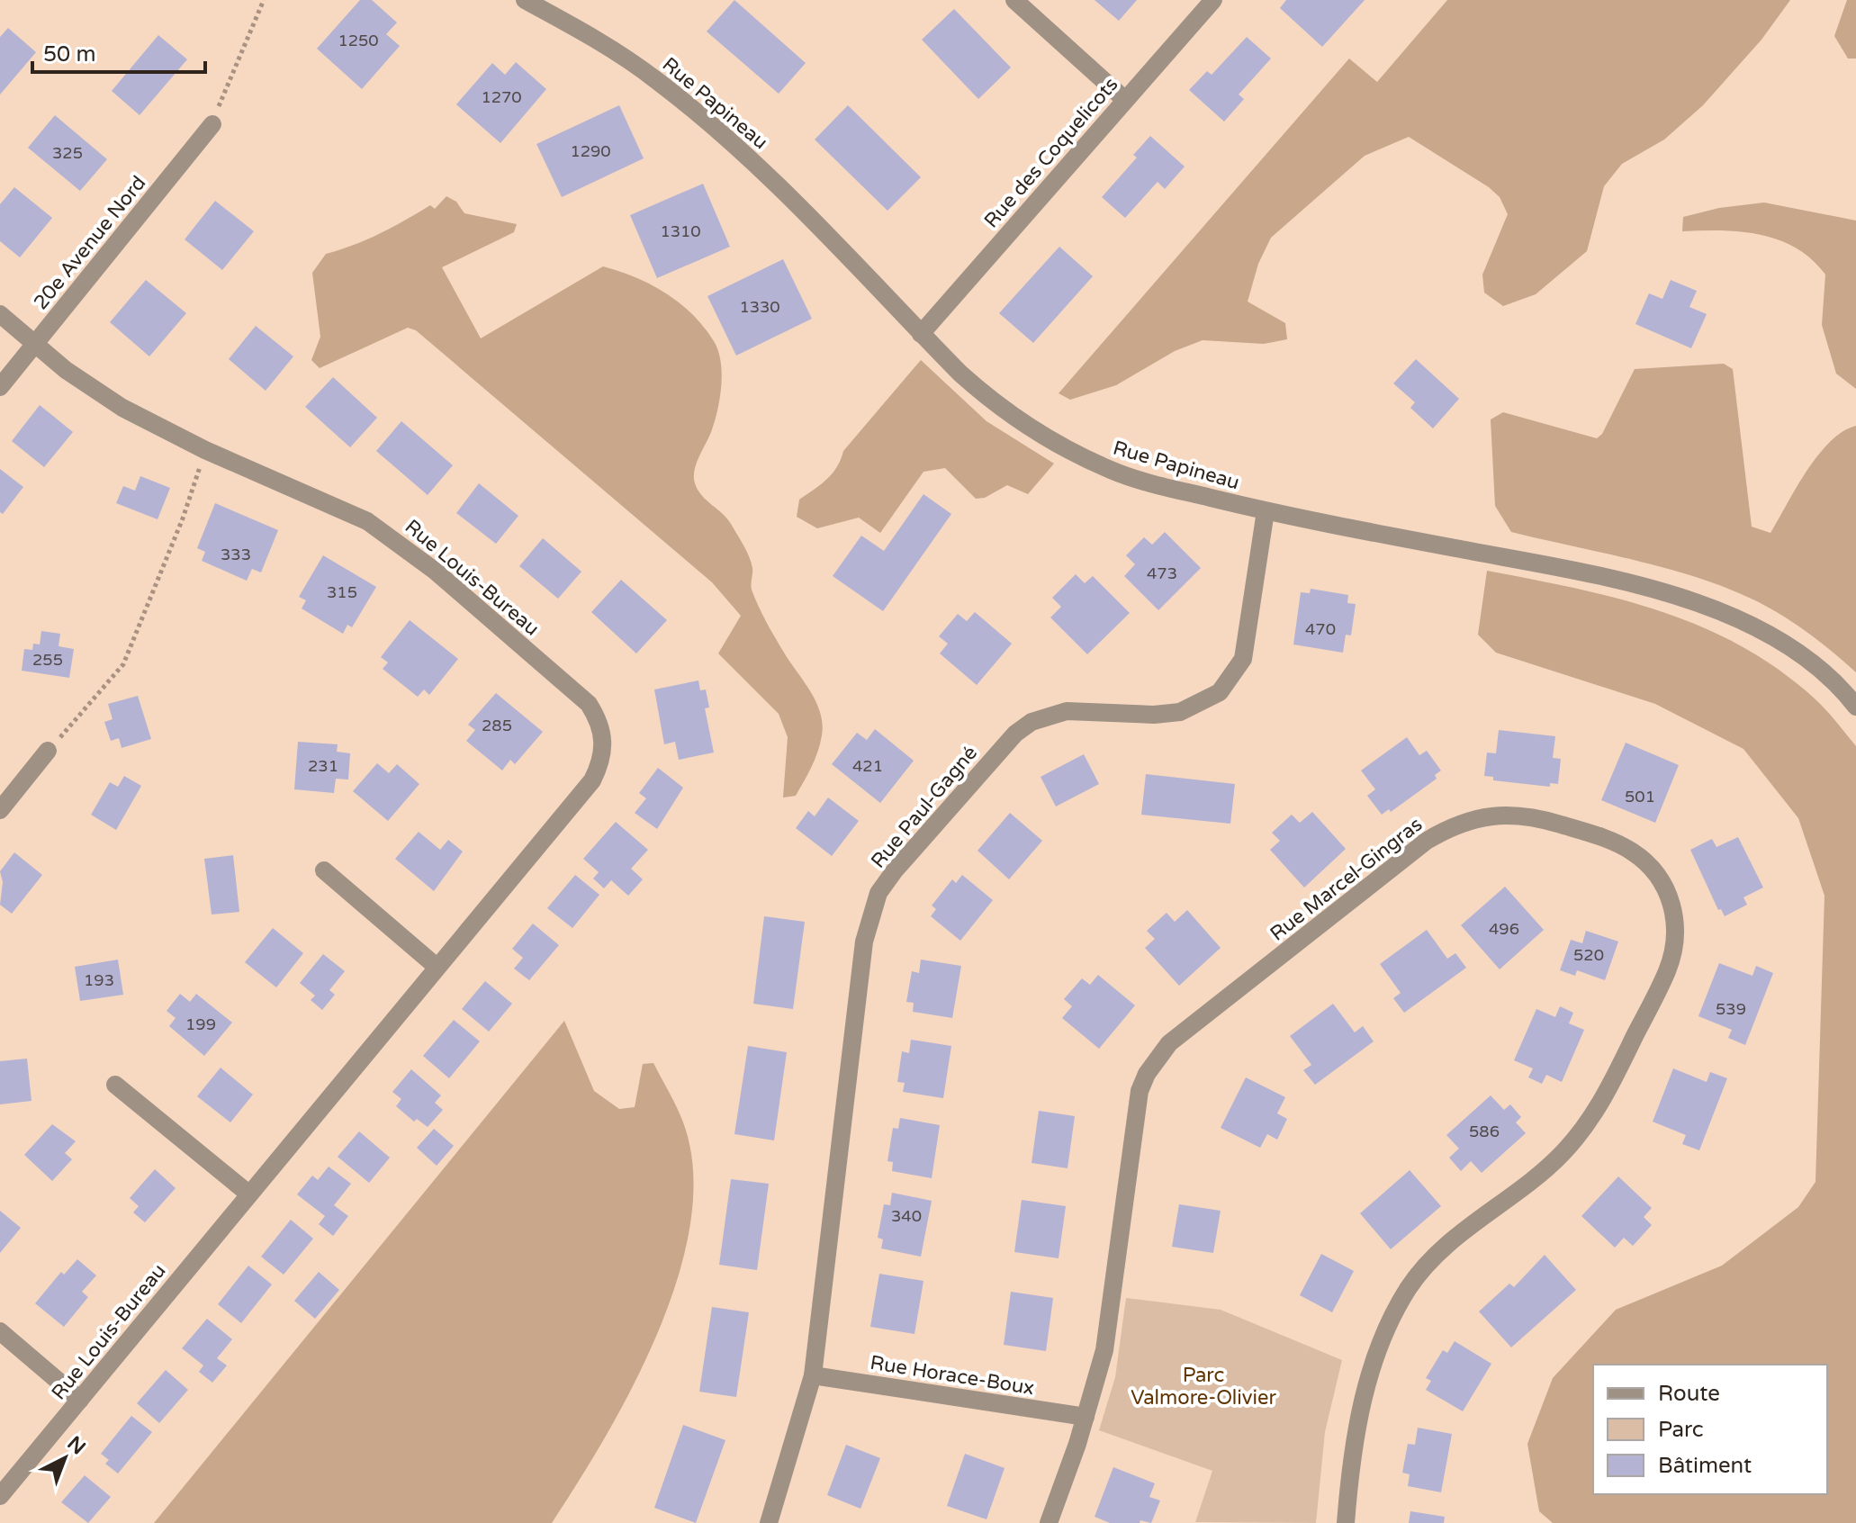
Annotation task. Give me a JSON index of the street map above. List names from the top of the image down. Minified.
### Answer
{"streets":{"street":["Rue Papineau","Rue des Coquelicots","20e Avenue Nord","Rue Louis-Bureau","Rue Paul-Gagné","Rue Marcel-Gingras","Rue Horace-Boux"]},"crossings":[["Rue Papineau","Rue des Coquelicots"],["Rue Papineau","Rue Paul-Gagné"],["20e Avenue Nord","Rue Louis-Bureau"],["Rue Paul-Gagné","Rue Horace-Boux"],["Rue Marcel-Gingras","Rue Horace-Boux"]],"parks":["Parc Valmore-Olivier"],"house_numbers":["1250","1270","1290","325","1310","1330","333","473","315","470","255","285","231","421","501","496","520","193","539","199","586","340"],"legend":["Route","Parc","Bâtiment"],"scale_bar":"50 m","north":"top right"}
